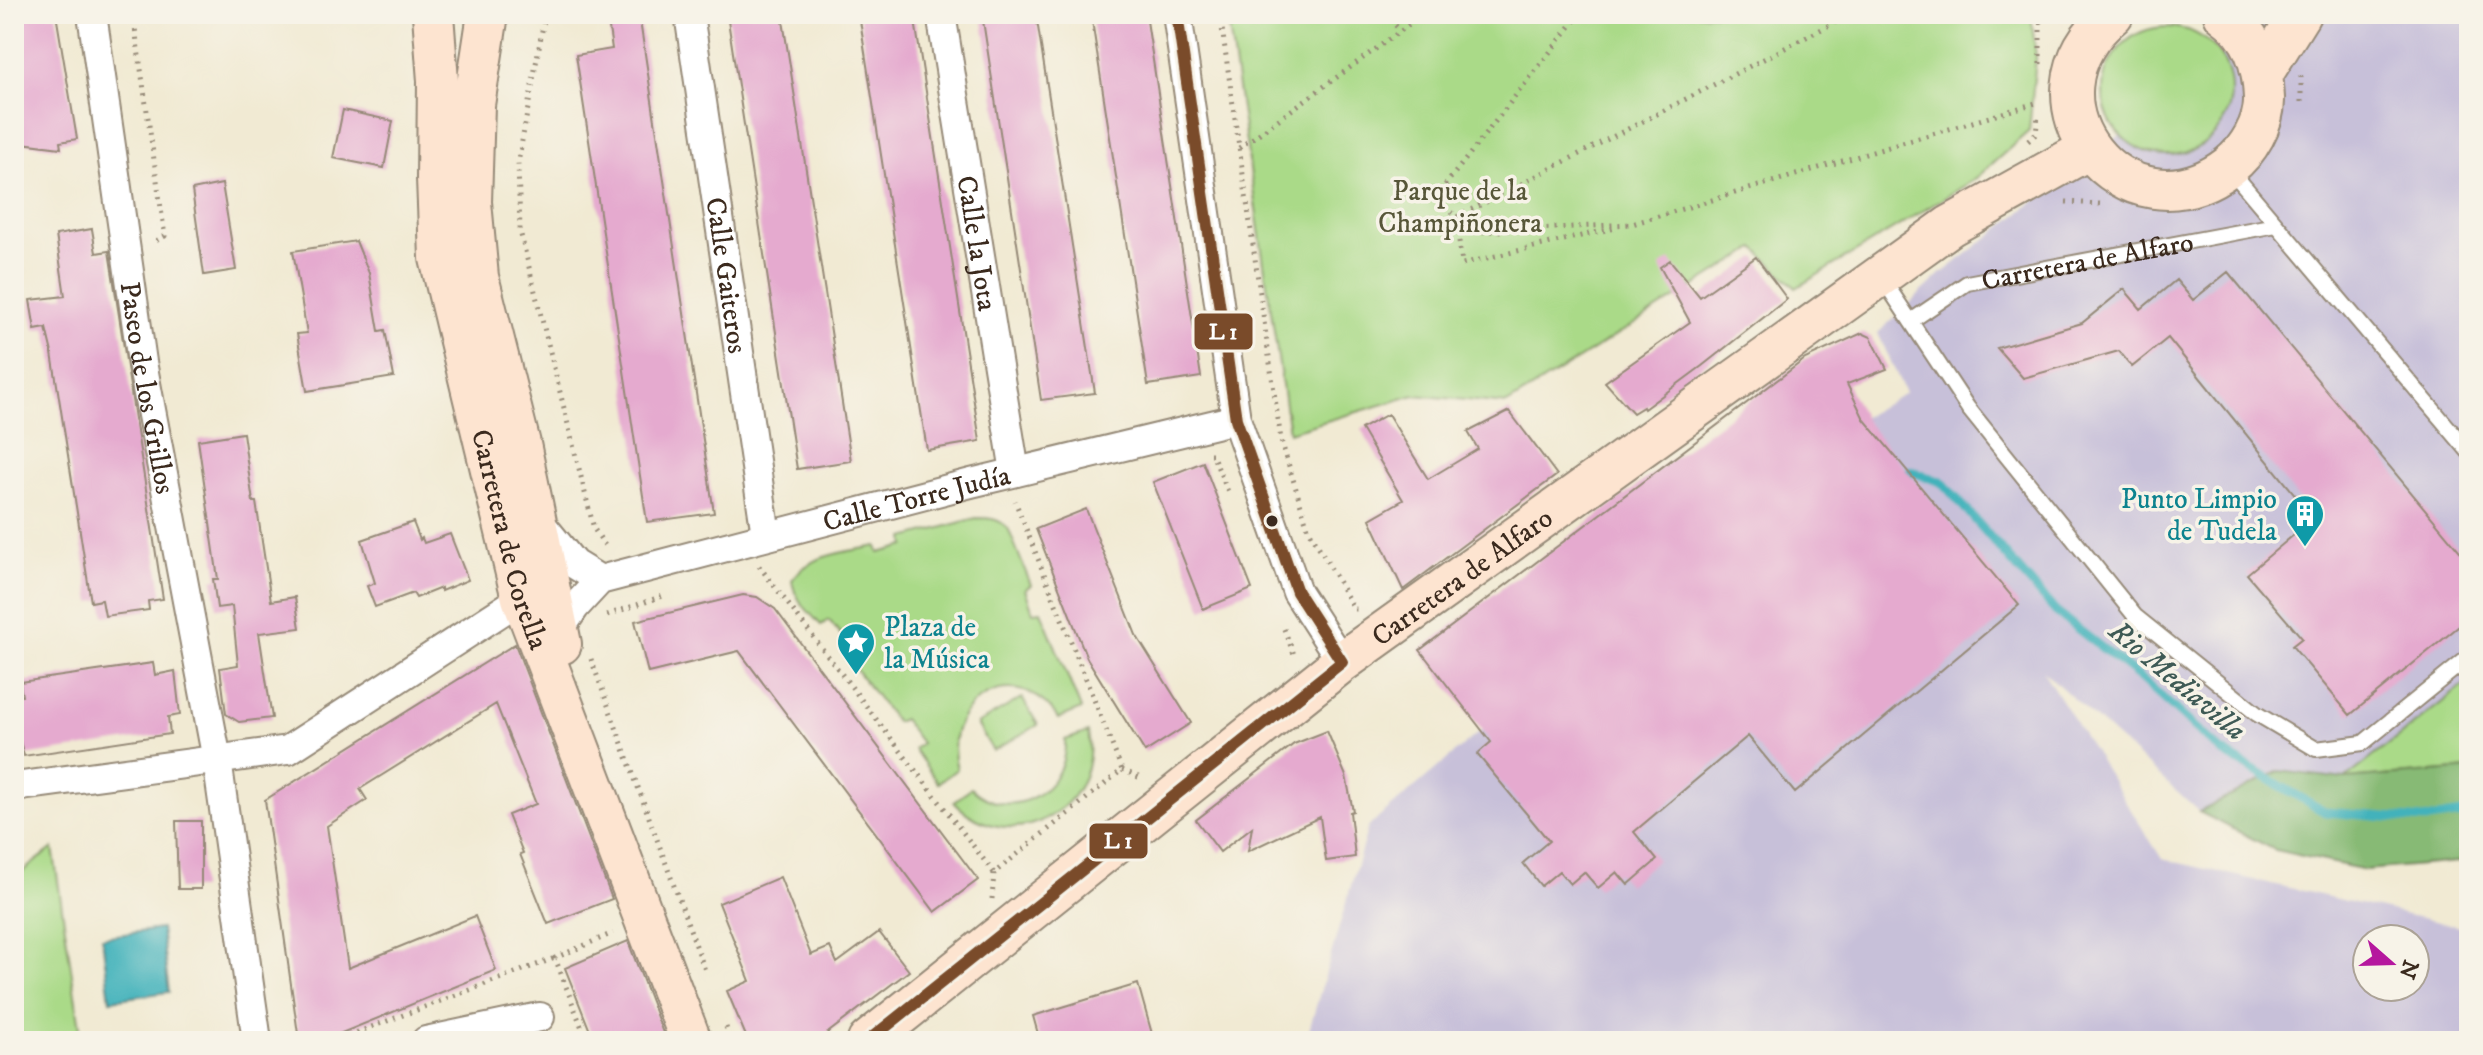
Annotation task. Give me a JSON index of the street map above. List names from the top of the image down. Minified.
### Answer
{"streets":{"street":["Calle la Jota","Carretera de Alfaro","Calle Gaiteros","Paseo de los Grillos","Calle Torre Judía","Carretera de Corella"]},"crossings":[["Calle la Jota","Calle Torre Judía"],["Calle Gaiteros","Calle Torre Judía"]],"water":["Rio Mediavilla"],"parks":["Parque de la Champiñonera"],"places":{"building":["Punto Limpio de Tudela"],"place":["Plaza de la Música"]},"north":"right"}
